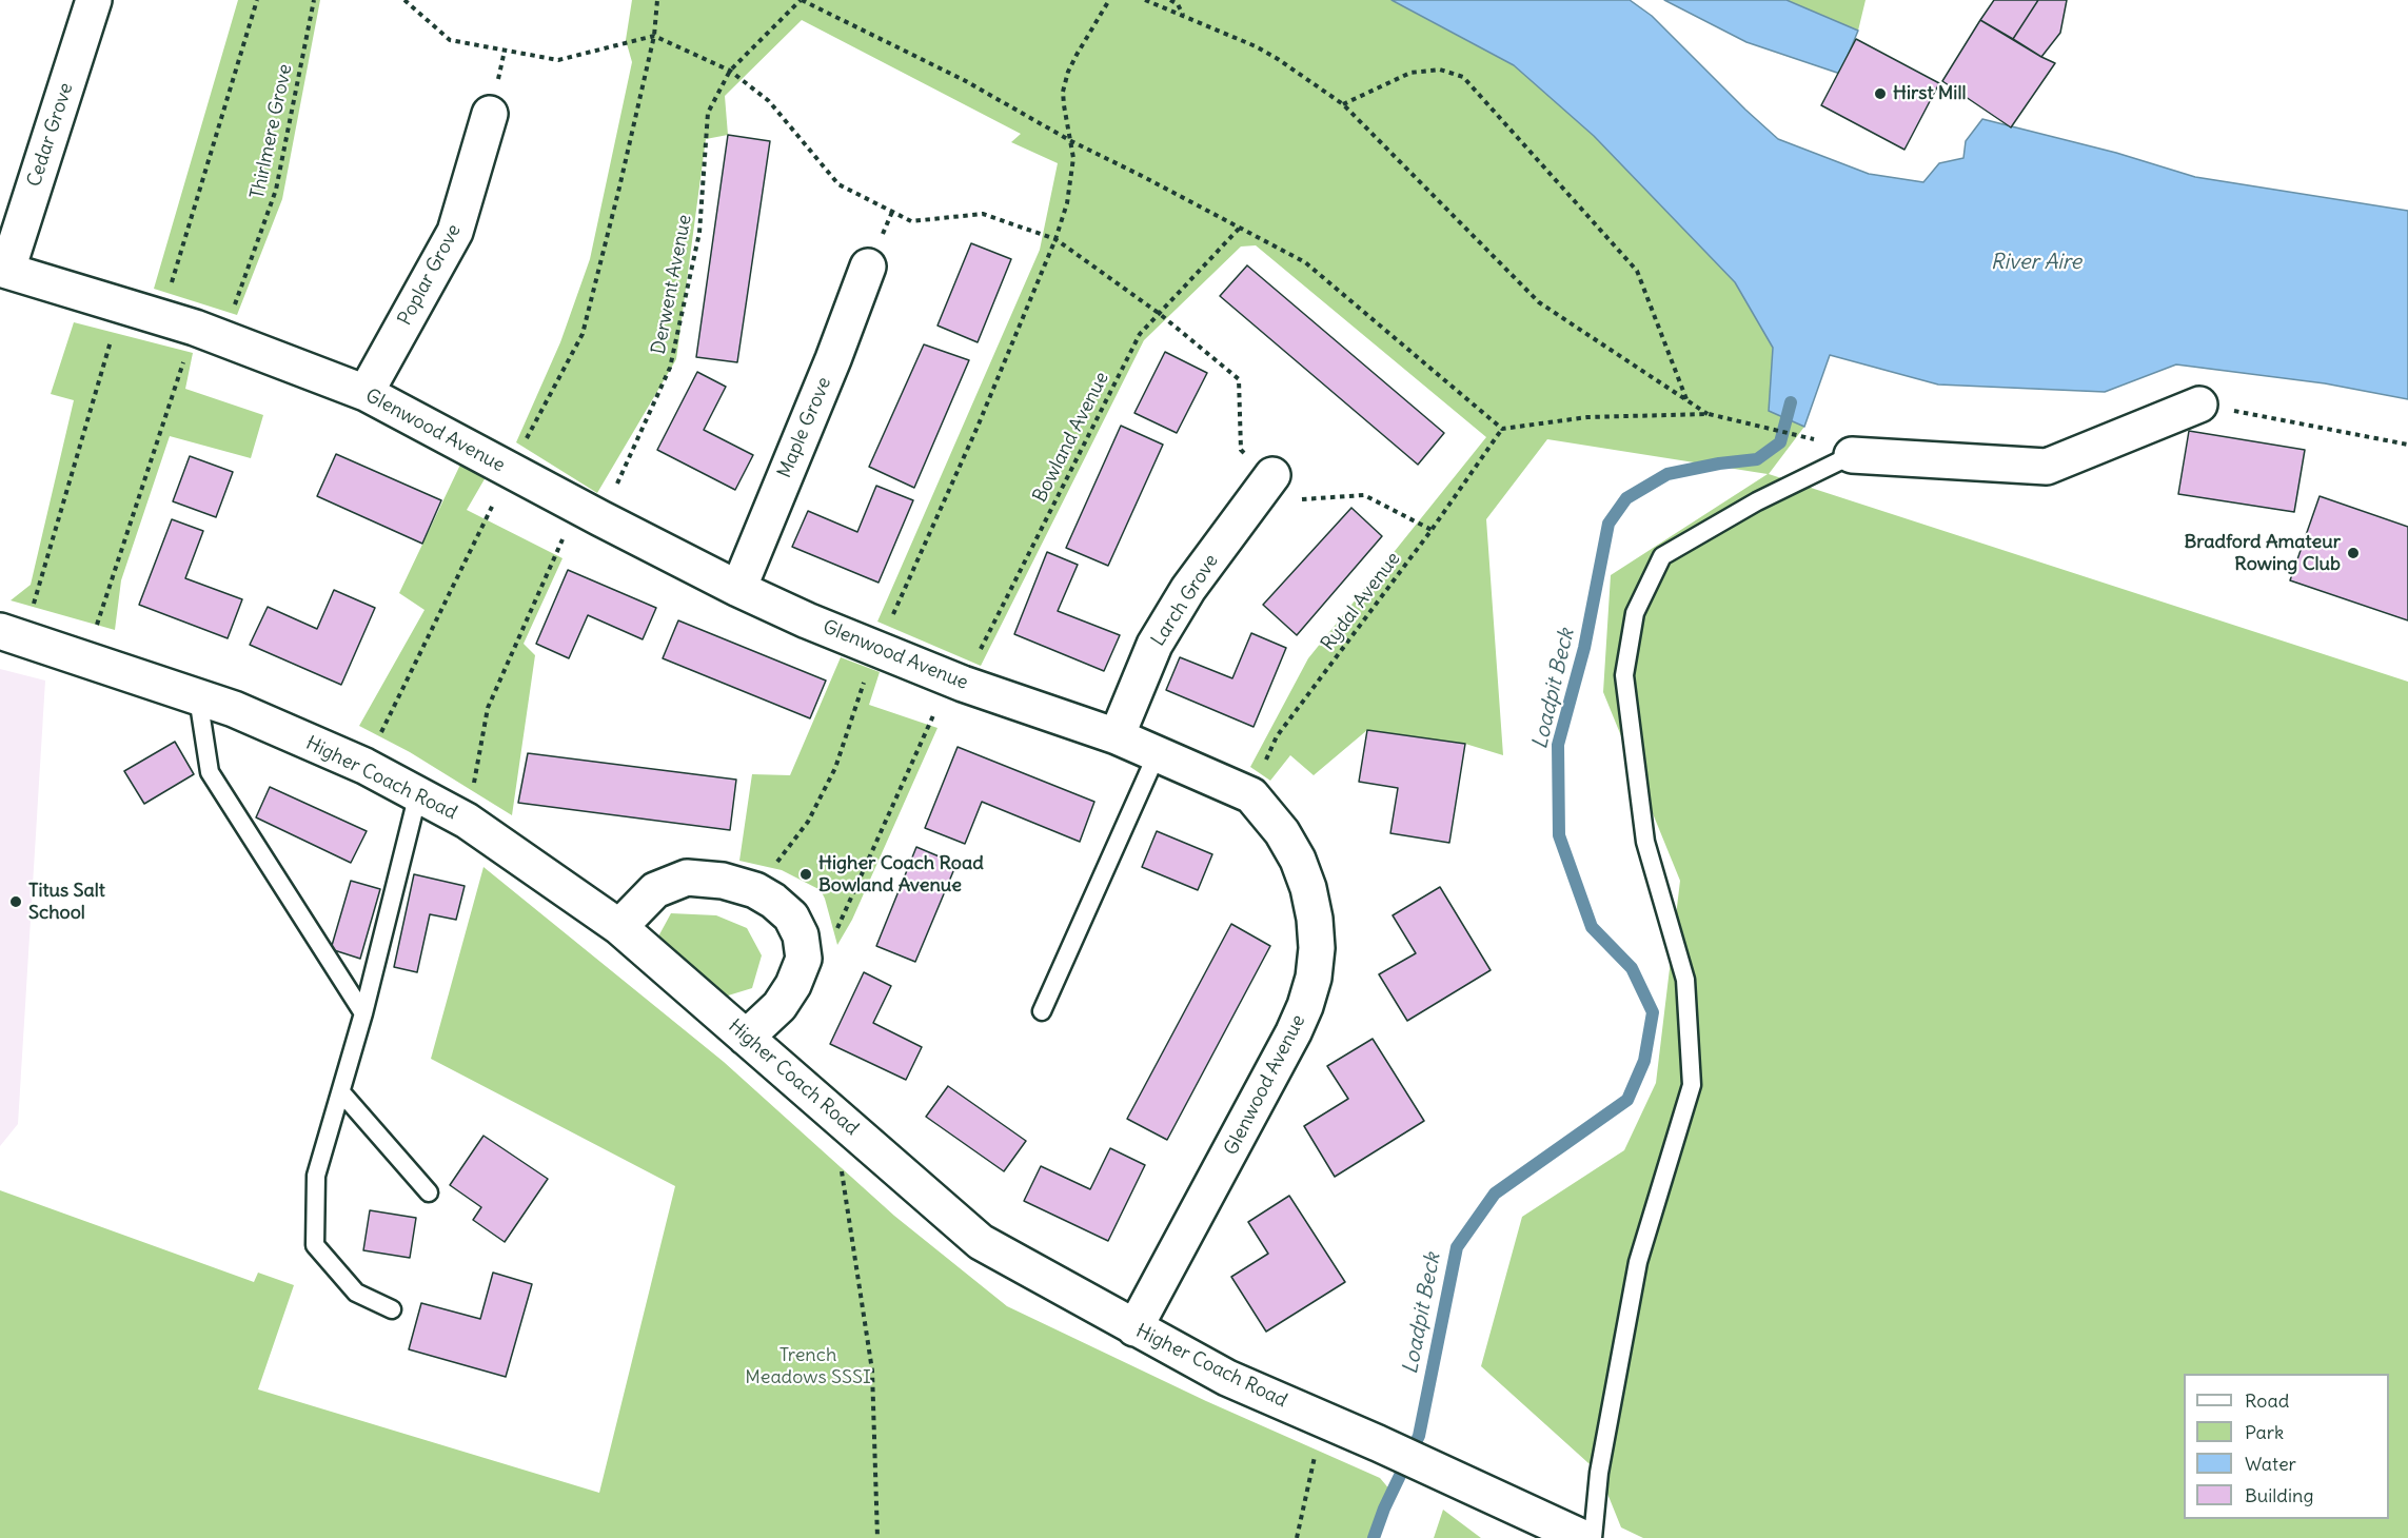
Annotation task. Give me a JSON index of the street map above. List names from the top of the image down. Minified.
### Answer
{"streets":{"street":["Cedar Grove","Poplar Grove","Maple Grove","Glenwood Avenue","Larch Grove","Higher Coach Road"],"path":["Thirlmere Grove","Derwent Avenue","Bowland Avenue","Rydal Avenue"]},"crossings":[["Thirlmere Grove","Glenwood Avenue"],["Thirlmere Grove","Higher Coach Road"],["Cedar Grove","Glenwood Avenue"],["Poplar Grove","Glenwood Avenue"],["Derwent Avenue","Glenwood Avenue"],["Derwent Avenue","Higher Coach Road"],["Maple Grove","Glenwood Avenue"],["Glenwood Avenue","Bowland Avenue"],["Glenwood Avenue","Larch Grove"],["Glenwood Avenue","Rydal Avenue"],["Glenwood Avenue","Higher Coach Road"]],"water":["River Aire","Loadpit Beck"],"parks":["Trench Meadows SSSI"],"places":["Hirst Mill","Bradford Amateur Rowing Club","Higher Coach Road Bowland Avenue","Titus Salt School"],"legend":["Road","Park","Water","Building"]}
